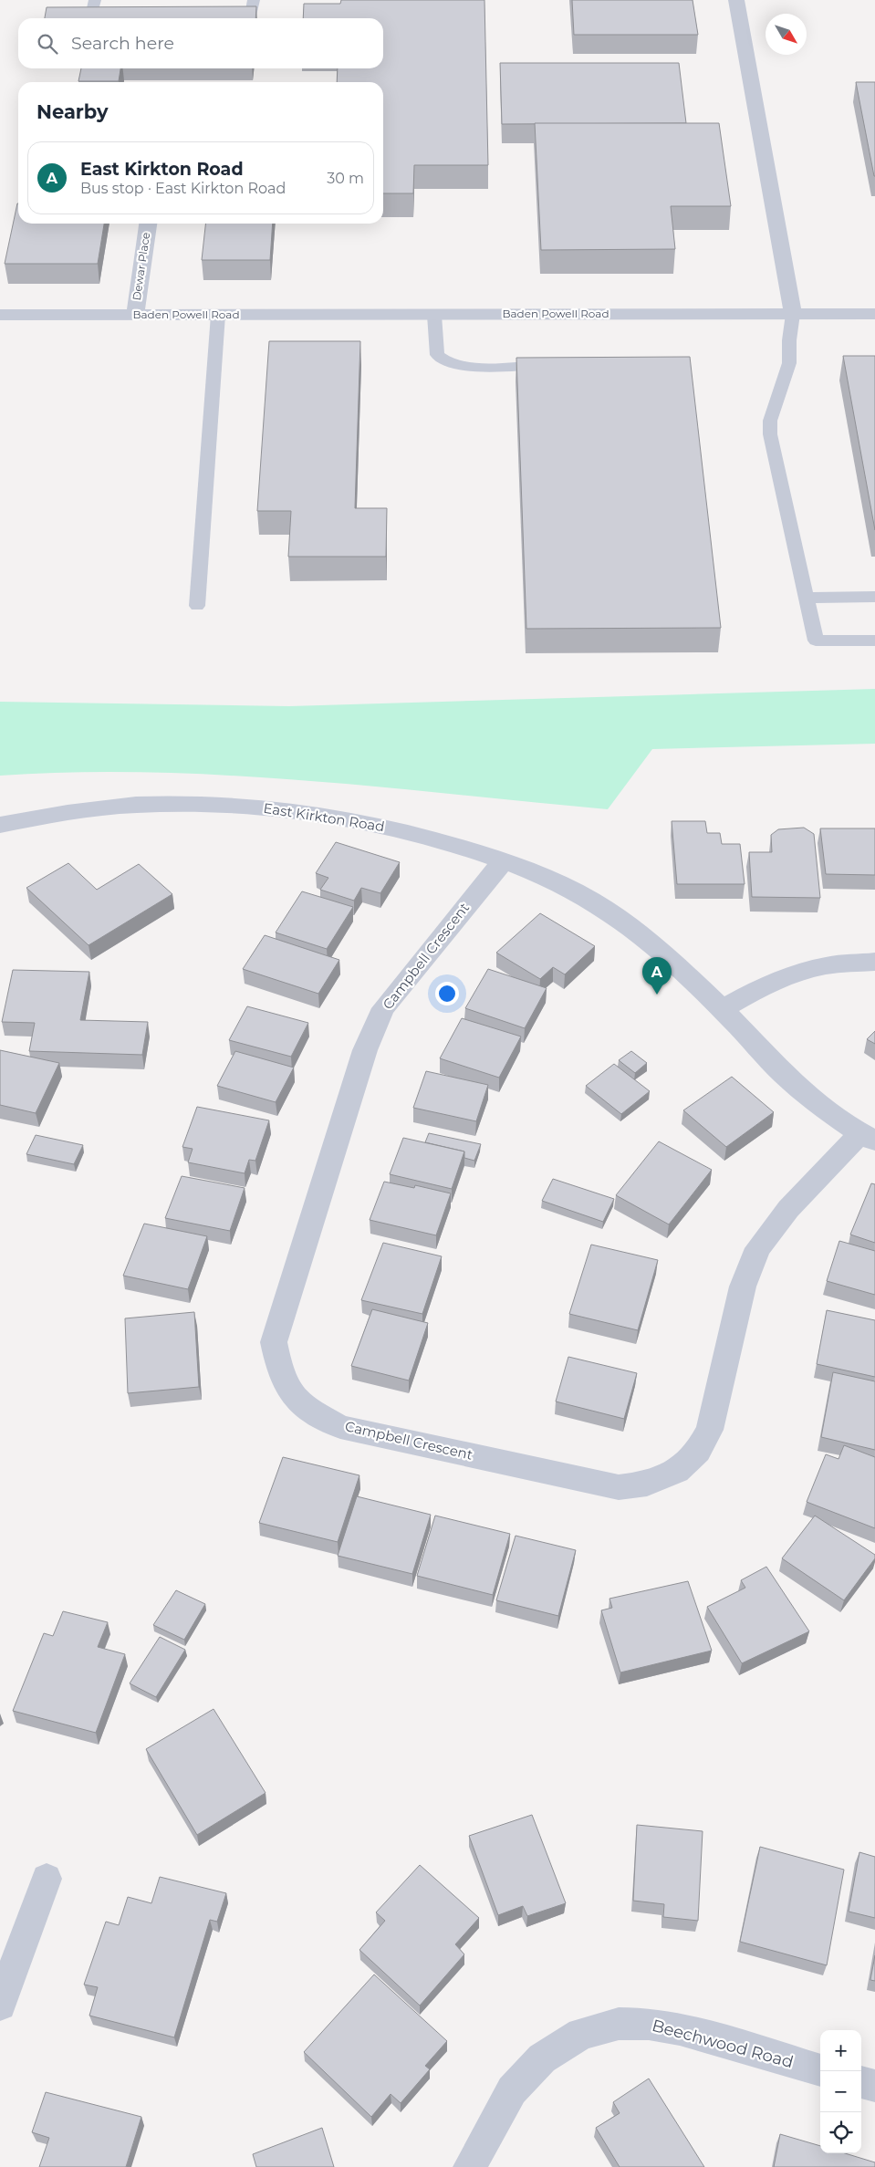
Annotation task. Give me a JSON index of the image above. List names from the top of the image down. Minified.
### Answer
{"streets":{"street":["Dewar Place","Baden Powell Road","East Kirkton Road","Campbell Crescent","Beechwood Road"]},"crossings":[["Dewar Place","Baden Powell Road"],["East Kirkton Road","Campbell Crescent"]],"north":"bottom right","page":{"search":"Search here","heading":"Nearby","list":[{"mark":"A","name":"East Kirkton Road","note":"Bus stop · East Kirkton Road","value":"30 m"}],"pins":"A","map_buttons":["+","−"]}}
